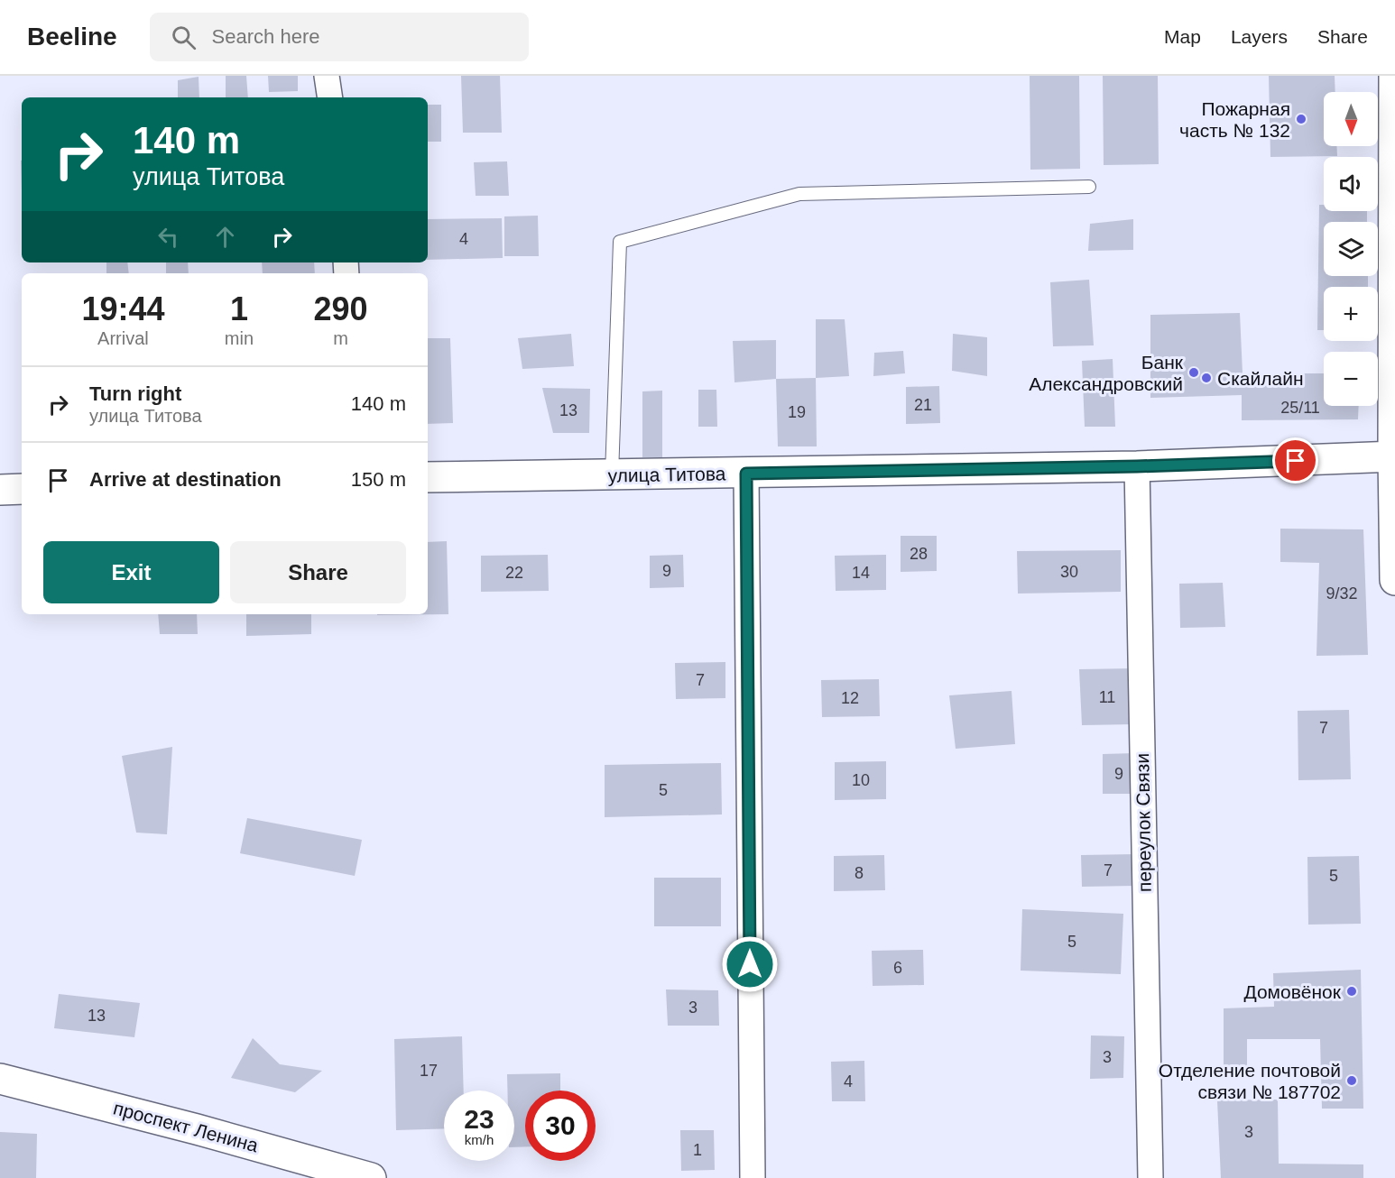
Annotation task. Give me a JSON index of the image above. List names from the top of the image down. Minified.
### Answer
{"streets":{"street":["улица Титова","переулок Связи","проспект Ленина"]},"crossings":[["улица Титова","переулок Связи"]],"places":["Пожарная часть № 132","Банк Александровский","Скайлайн","Домовёнок","Отделение почтовой связи № 187702"],"house_numbers":["4","21","25/11","13","19","28","9","30","22","14","9/32","7","11","12","7","9","10","5","7","8","5","5","6","3","13","3","17","4","3","1"],"north":"bottom","page":{"header":"Beeline","search":"Search here","nav":["Map","Layers","Share"],"map_buttons":["+","−"],"turn":["140 m","улица Титова"],"eta":["19:44","Arrival","1","min","290","m"],"list":[{"name":"Turn right","note":"улица Титова","value":"140 m"},{"name":"Arrive at destination","value":"150 m"}],"buttons":["Exit","Share"],"speed":"23 km/h","limit":"30"}}
